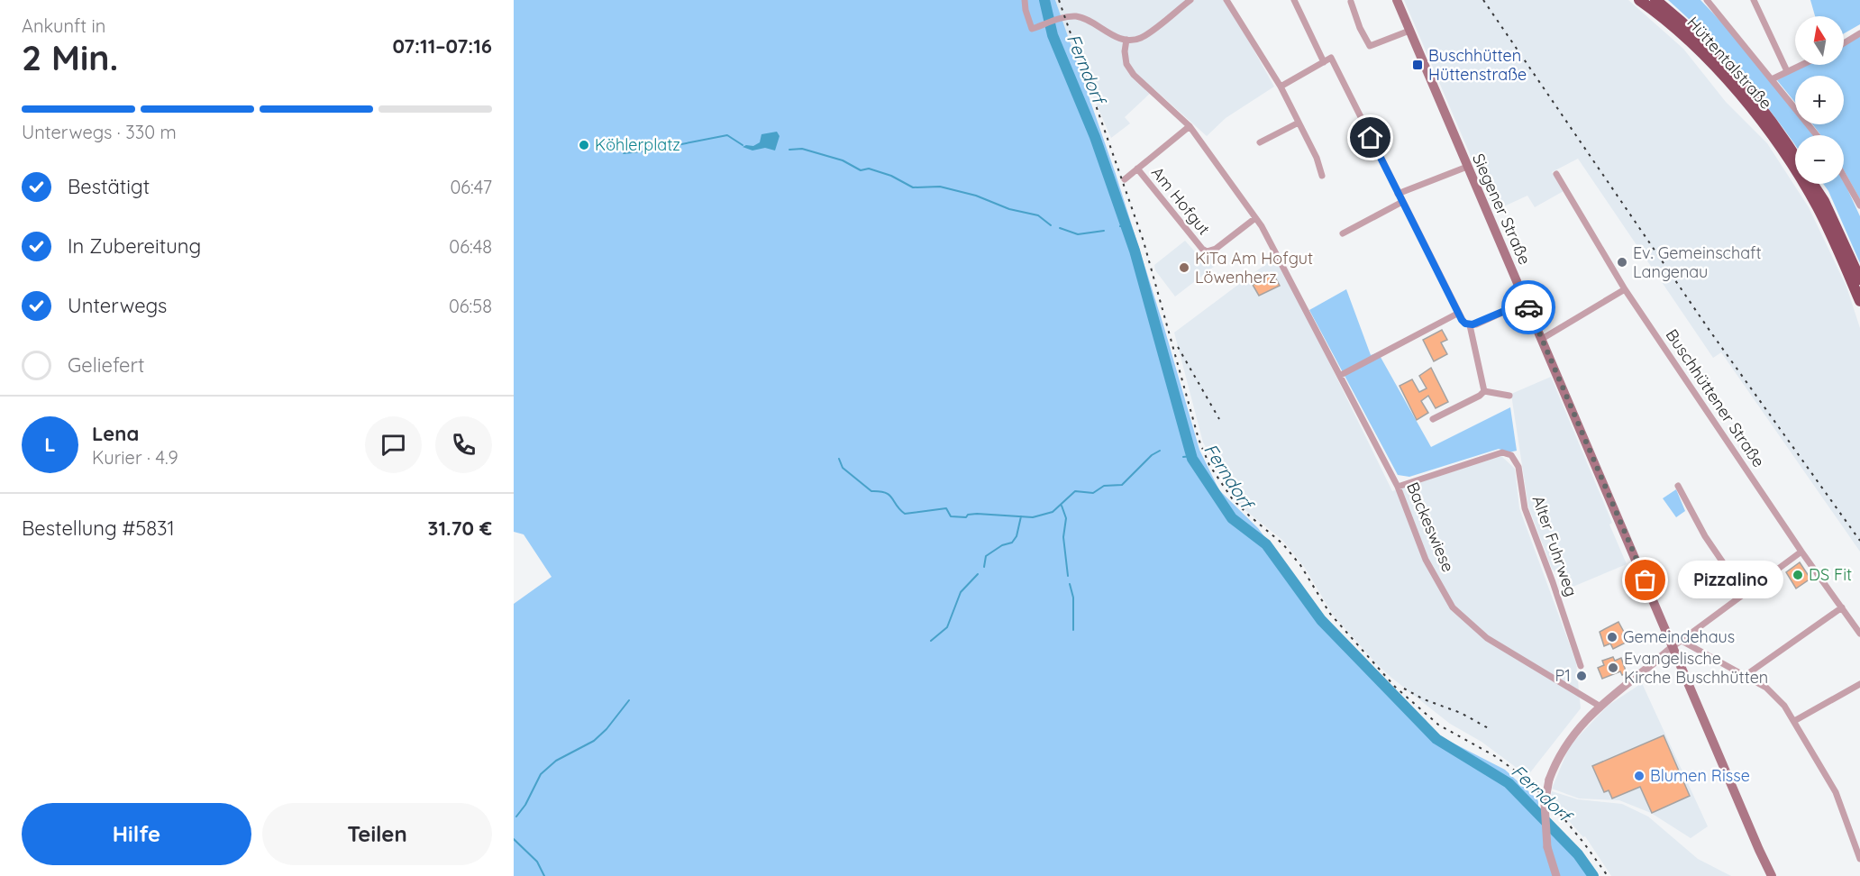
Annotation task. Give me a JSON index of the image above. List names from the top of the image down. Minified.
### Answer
{"streets":{"highway":["Hüttentalstraße"],"main road":["Siegener Straße"],"street":["Am Hofgut","Buschhüttener Straße","Backeswiese","Alter Fuhrweg"]},"crossings":[["Am Hofgut","Backeswiese"],["Backeswiese","Alter Fuhrweg"]],"water":["Ferndorf"],"places":{"transit":["Buschhütten Hüttenstraße"],"other":["Köhlerplatz","Ev. Gemeinschaft Langenau","KiTa Am Hofgut Löwenherz","DS Fit","Pizzalino","Gemeindehaus","Evangelische Kirche Buschhütten","P1","Blumen Risse"]},"north":"top","page":{"heading":["2 Min.","Ankunft in","07:11–07:16"],"panel":["Lena","Kurier · 4.9","Bestellung #5831","31.70 €"],"map_buttons":["+","−"],"bar":"Unterwegs · 330 m","list":[["Bestätigt","06:47"],["In Zubereitung","06:48"],["Unterwegs","06:58"],"Geliefert"],"round":"L","bubble":"Pizzalino","buttons":["Hilfe","Teilen"]}}
